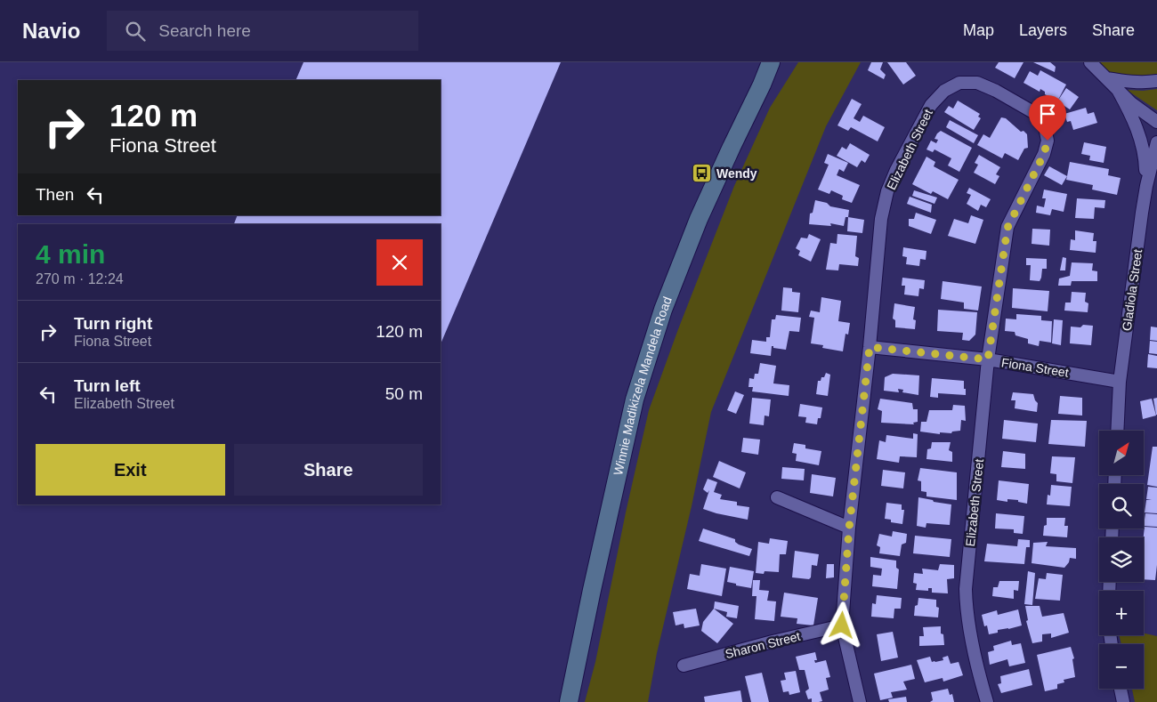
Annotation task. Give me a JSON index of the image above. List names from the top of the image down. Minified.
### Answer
{"streets":{"main road":["Winnie Madikizela Mandela Road"],"street":["Elizabeth Street","Gladiola Street","Fiona Street","Sharon Street"]},"crossings":[["Elizabeth Street","Fiona Street"],["Elizabeth Street","Sharon Street"],["Gladiola Street","Fiona Street"]],"places":{"bus stop":["Wendy"]},"north":"top right","page":{"header":"Navio","search":"Search here","nav":["Map","Layers","Share"],"turn":["120 m","Fiona Street"],"then":"Then","heading":["4 min","270 m · 12:24"],"list":[{"name":"Turn right","note":"Fiona Street","value":"120 m"},{"name":"Turn left","note":"Elizabeth Street","value":"50 m"}],"map_buttons":["+","−"],"buttons":["Exit","Share"]}}
